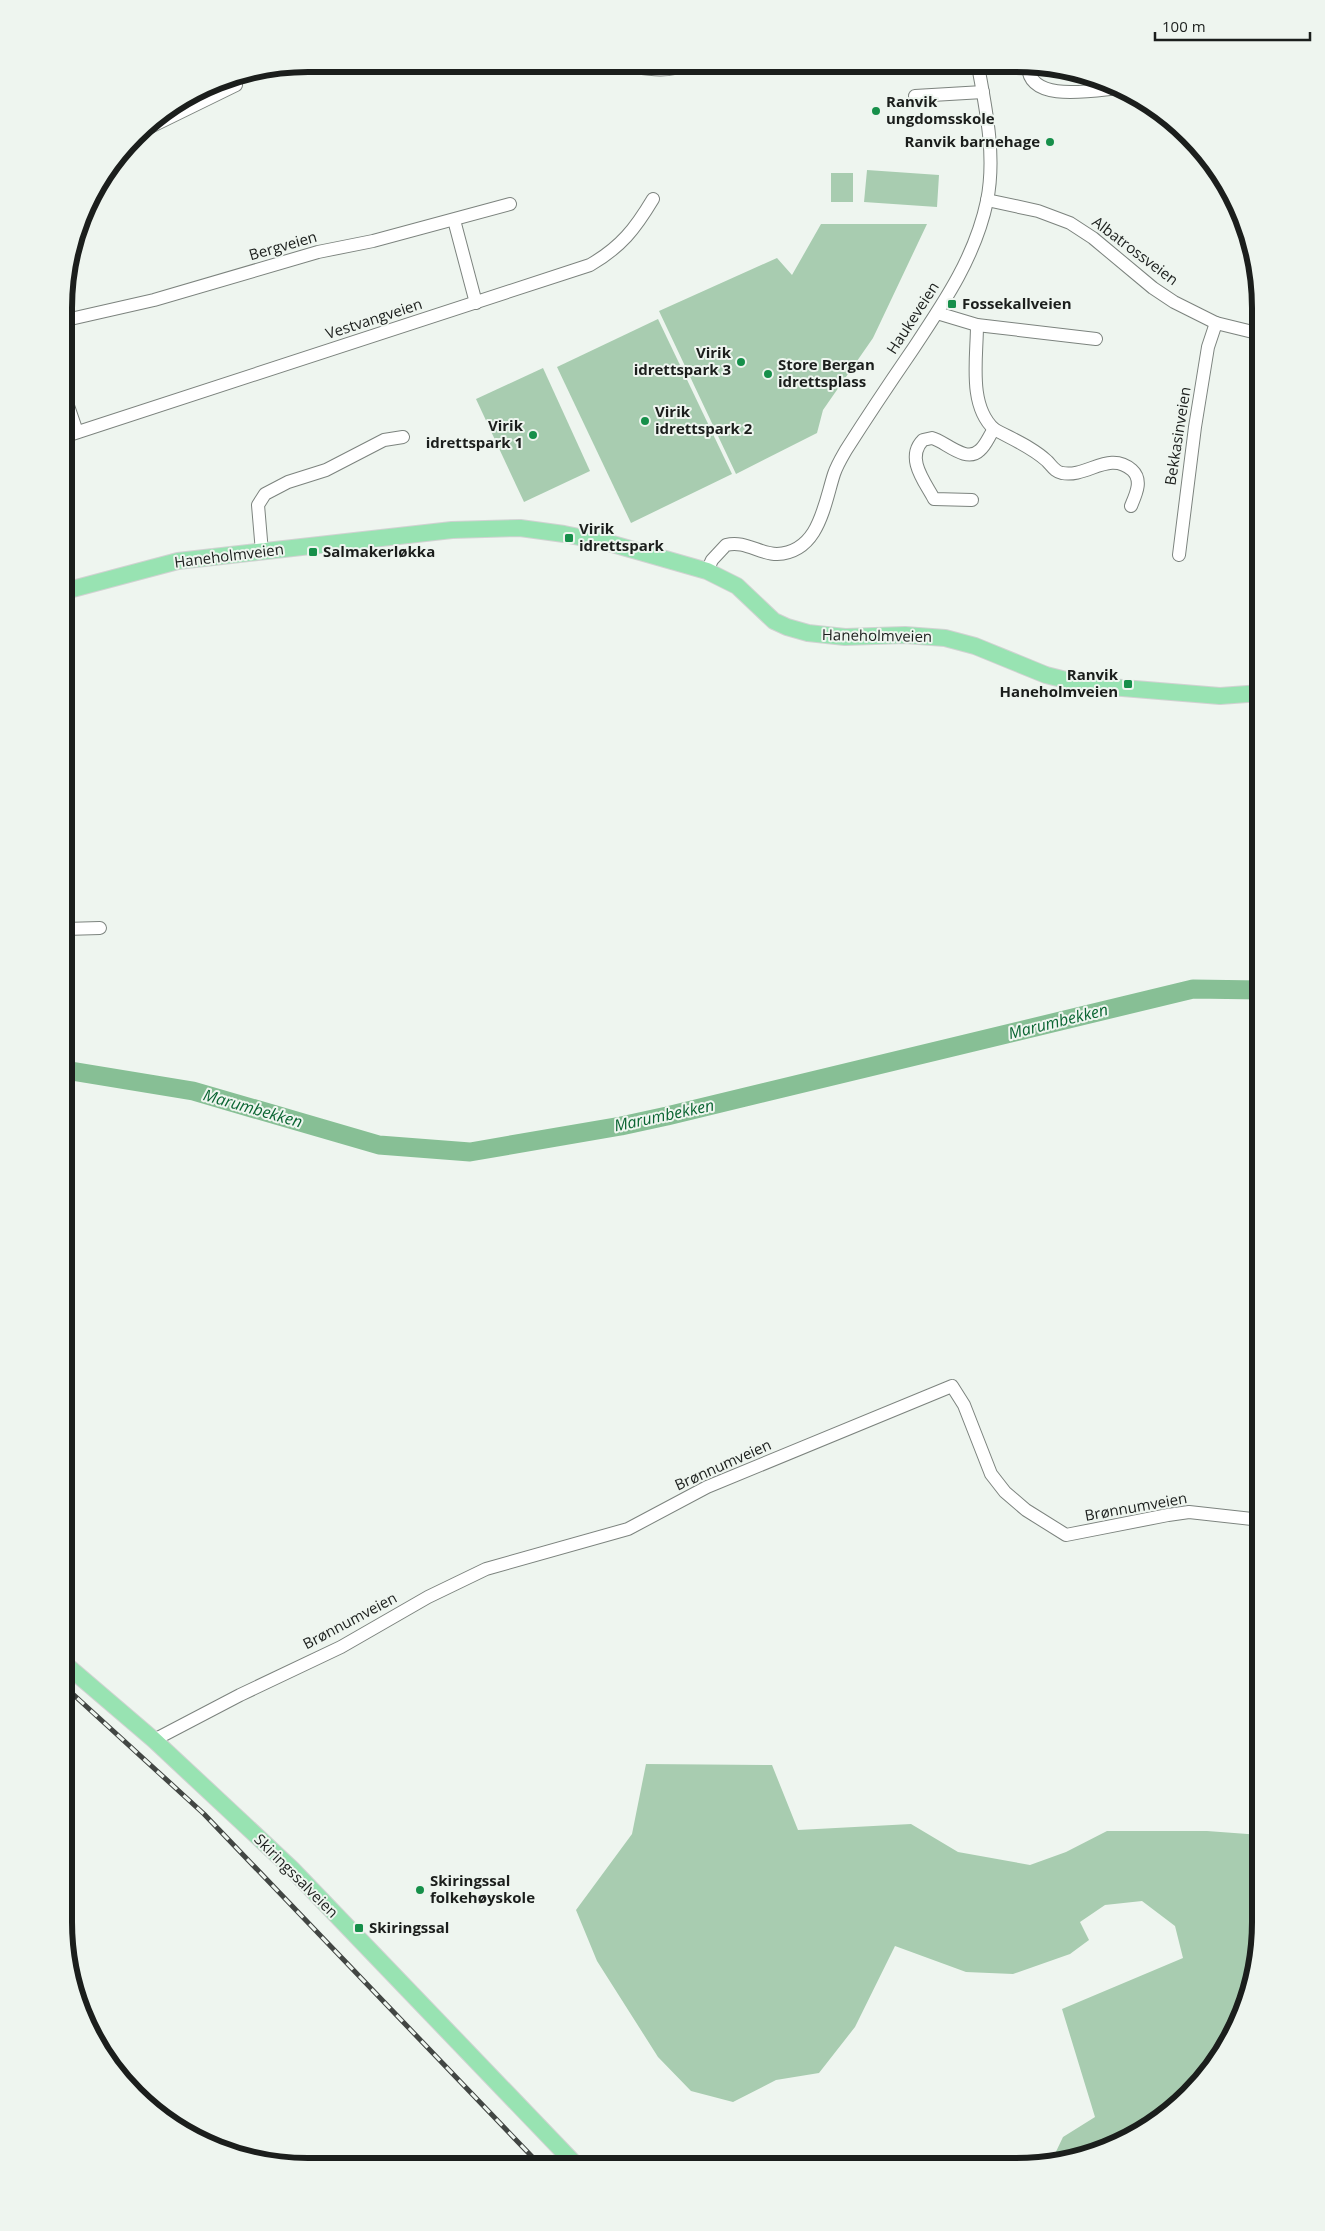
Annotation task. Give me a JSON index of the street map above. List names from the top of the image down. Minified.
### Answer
{"streets":{"main road":["Haneholmveien","Skiringssalveien"],"street":["Bergveien","Albatrossveien","Haukeveien","Vestvangveien","Bekkasinveien","Brønnumveien"]},"crossings":[["Albatrossveien","Haukeveien"],["Albatrossveien","Bekkasinveien"],["Haukeveien","Haneholmveien"],["Brønnumveien","Skiringssalveien"]],"water":["Marumbekken"],"places":{"other":["Ranvik ungdomsskole","Ranvik barnehage","Virik idrettspark 3","Store Bergan idrettsplass","Virik idrettspark 2","Virik idrettspark 1","Skiringssal folkehøyskole"],"transit":["Fossekallveien","Virik idrettspark","Salmakerløkka","Ranvik Haneholmveien","Skiringssal"]},"scale_bar":"100 m"}
